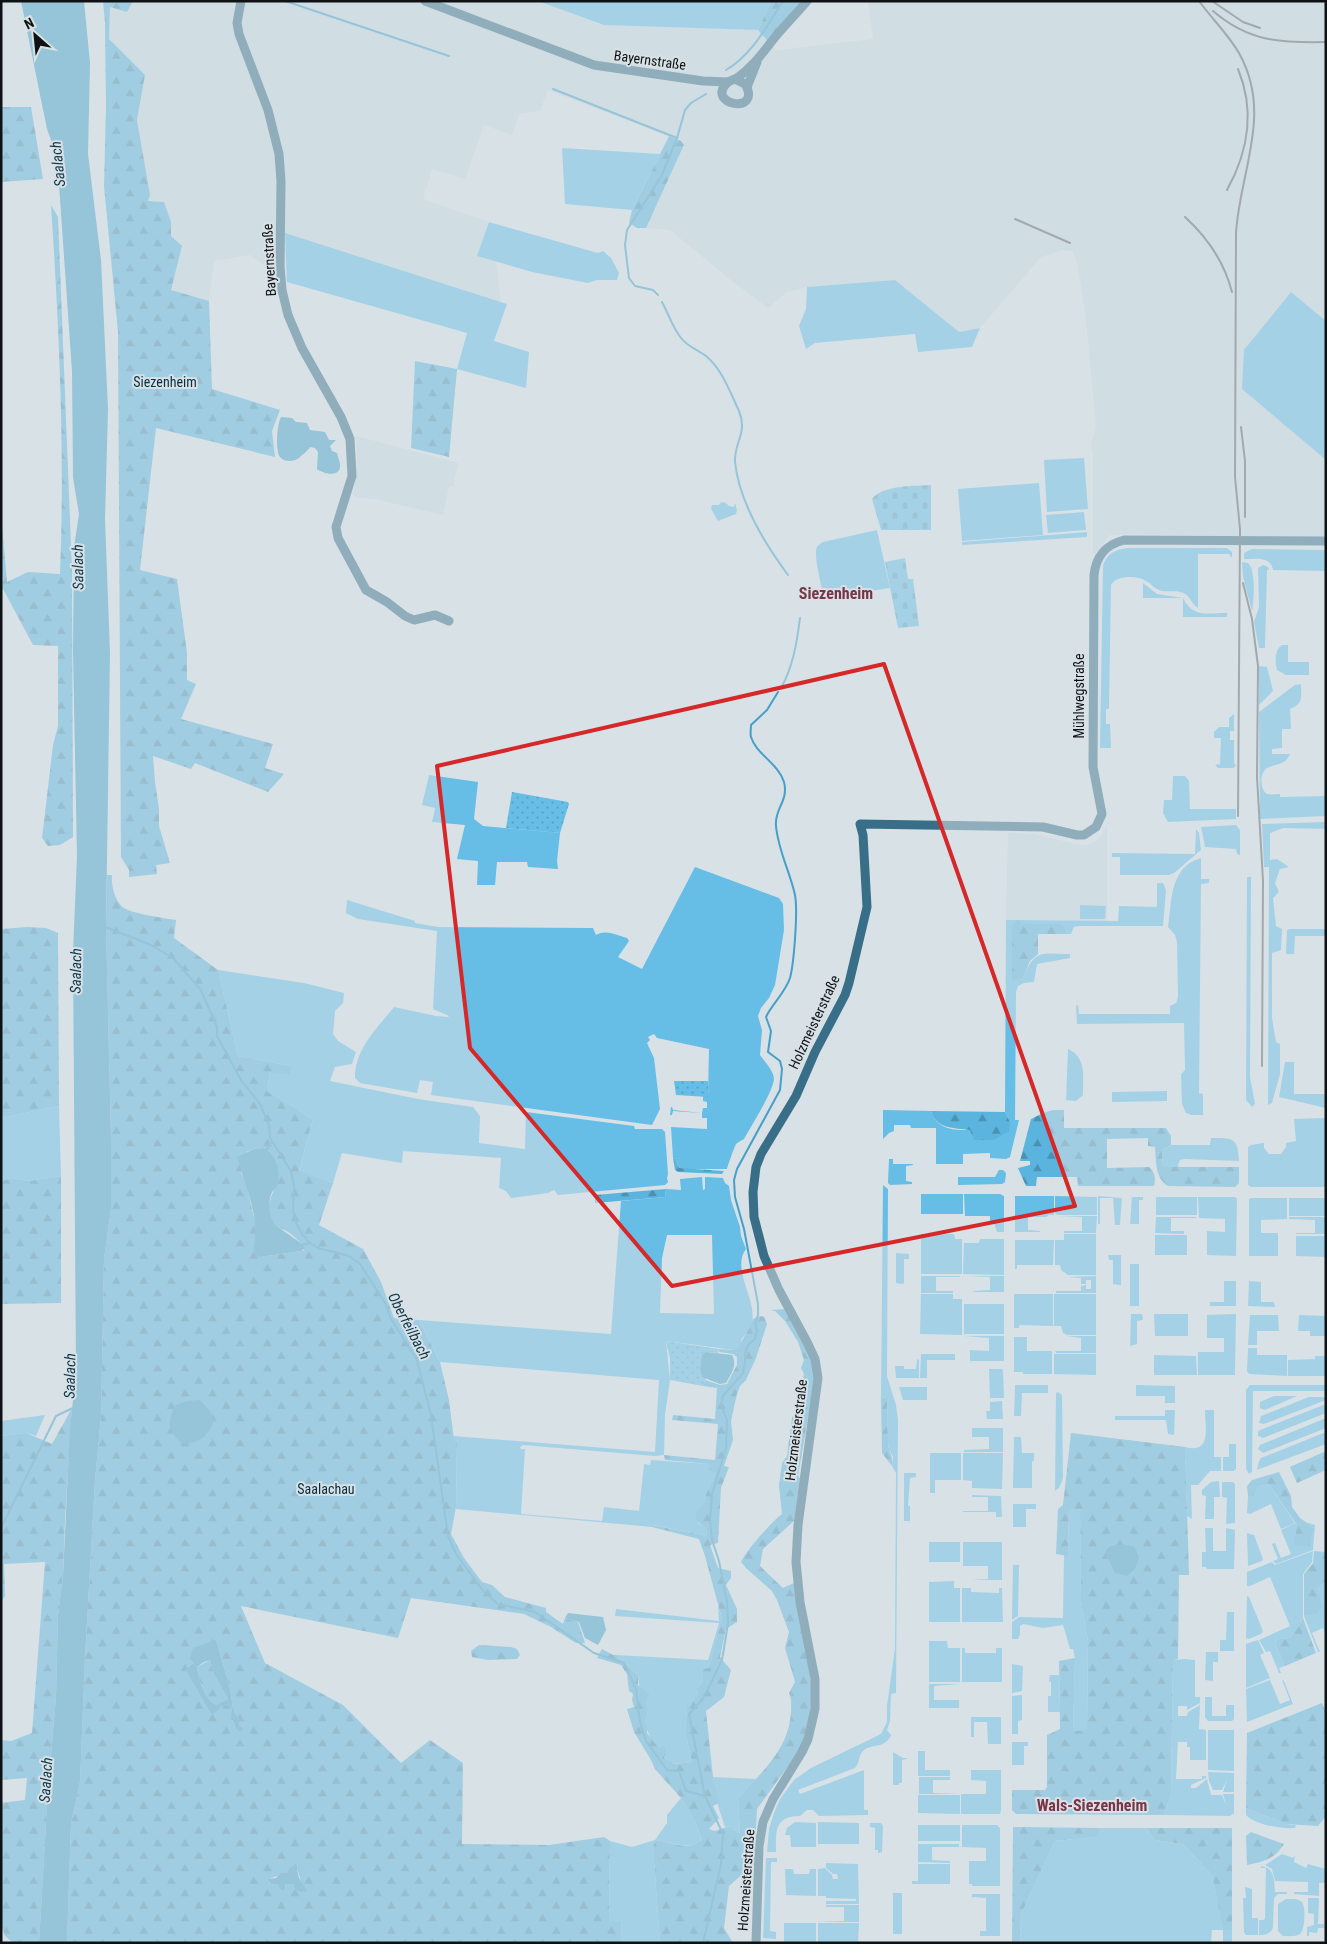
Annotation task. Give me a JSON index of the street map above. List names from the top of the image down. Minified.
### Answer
{"streets":{"street":["Bayernstraße","Mühlwegstraße","Holzmeisterstraße"]},"crossings":[["Mühlwegstraße","Holzmeisterstraße"]],"districts":["Siezenheim","Wals-Siezenheim"],"water":["Saalach","Oberfeilbach"],"parks":["Siezenheim","Saalachau"],"north":"top left"}
